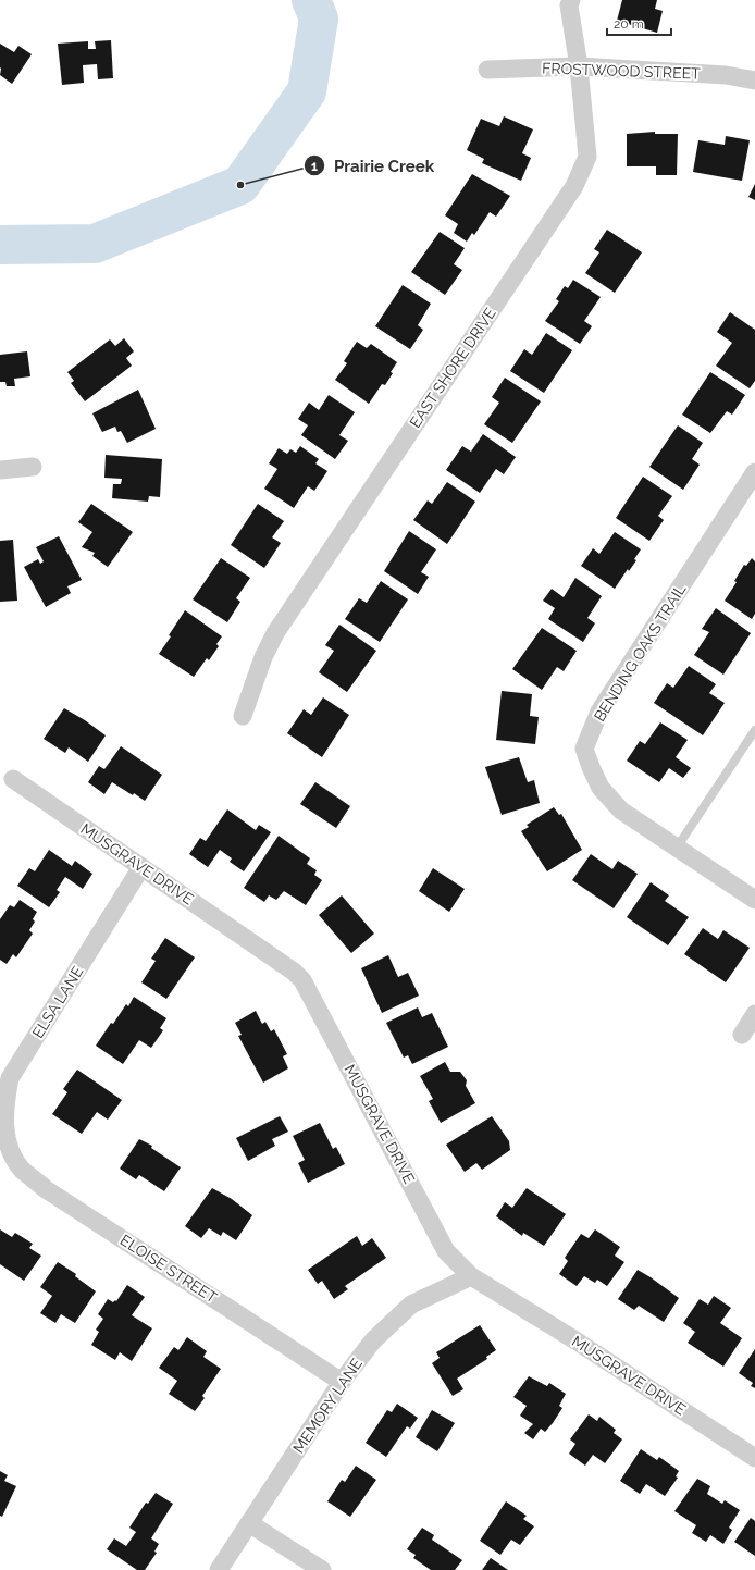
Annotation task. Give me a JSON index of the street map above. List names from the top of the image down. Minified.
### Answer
{"streets":{"street":["FROSTWOOD STREET","EAST SHORE DRIVE","BENDING OAKS TRAIL","MUSGRAVE DRIVE","ELSA LANE","ELOISE STREET","MEMORY LANE"]},"crossings":[["FROSTWOOD STREET","EAST SHORE DRIVE"],["MUSGRAVE DRIVE","ELSA LANE"],["MUSGRAVE DRIVE","MEMORY LANE"],["ELSA LANE","ELOISE STREET"],["ELOISE STREET","MEMORY LANE"]],"places":["Prairie Creek"],"scale_bar":"20 m"}
